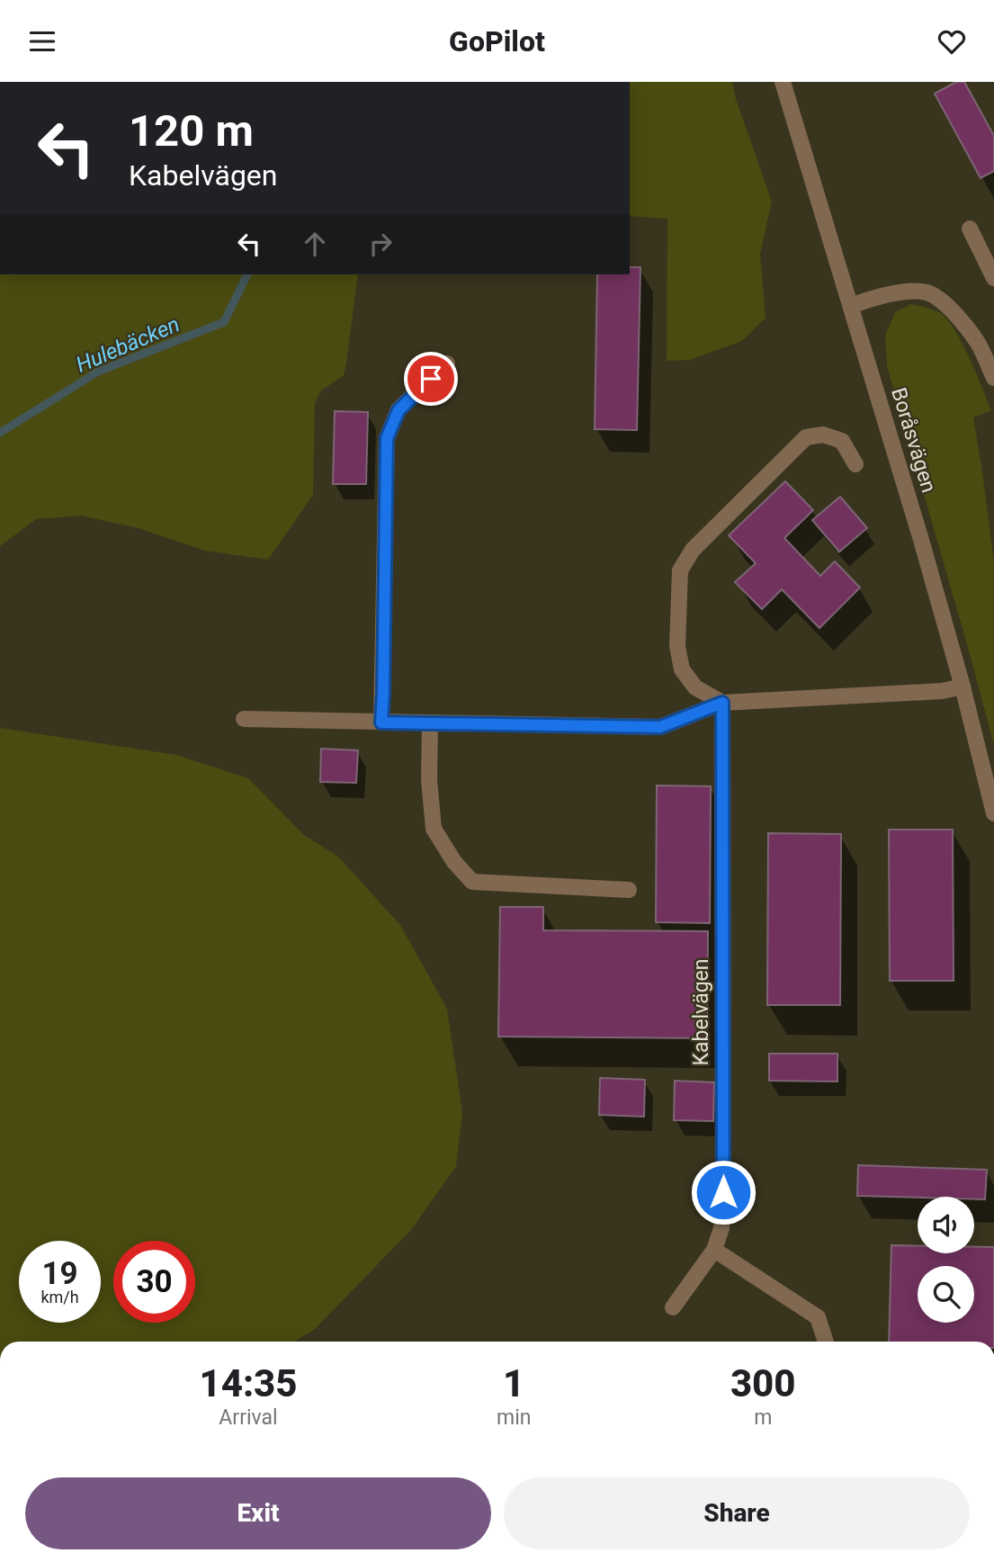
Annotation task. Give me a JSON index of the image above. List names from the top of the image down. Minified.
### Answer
{"streets":{"street":["Boråsvägen","Kabelvägen"]},"water":["Hulebäcken"],"page":{"header":"GoPilot","turn":["120 m","Kabelvägen"],"speed":"19 km/h","limit":"30","eta":["14:35","Arrival","1","min","300","m"],"buttons":["Exit","Share"]}}
